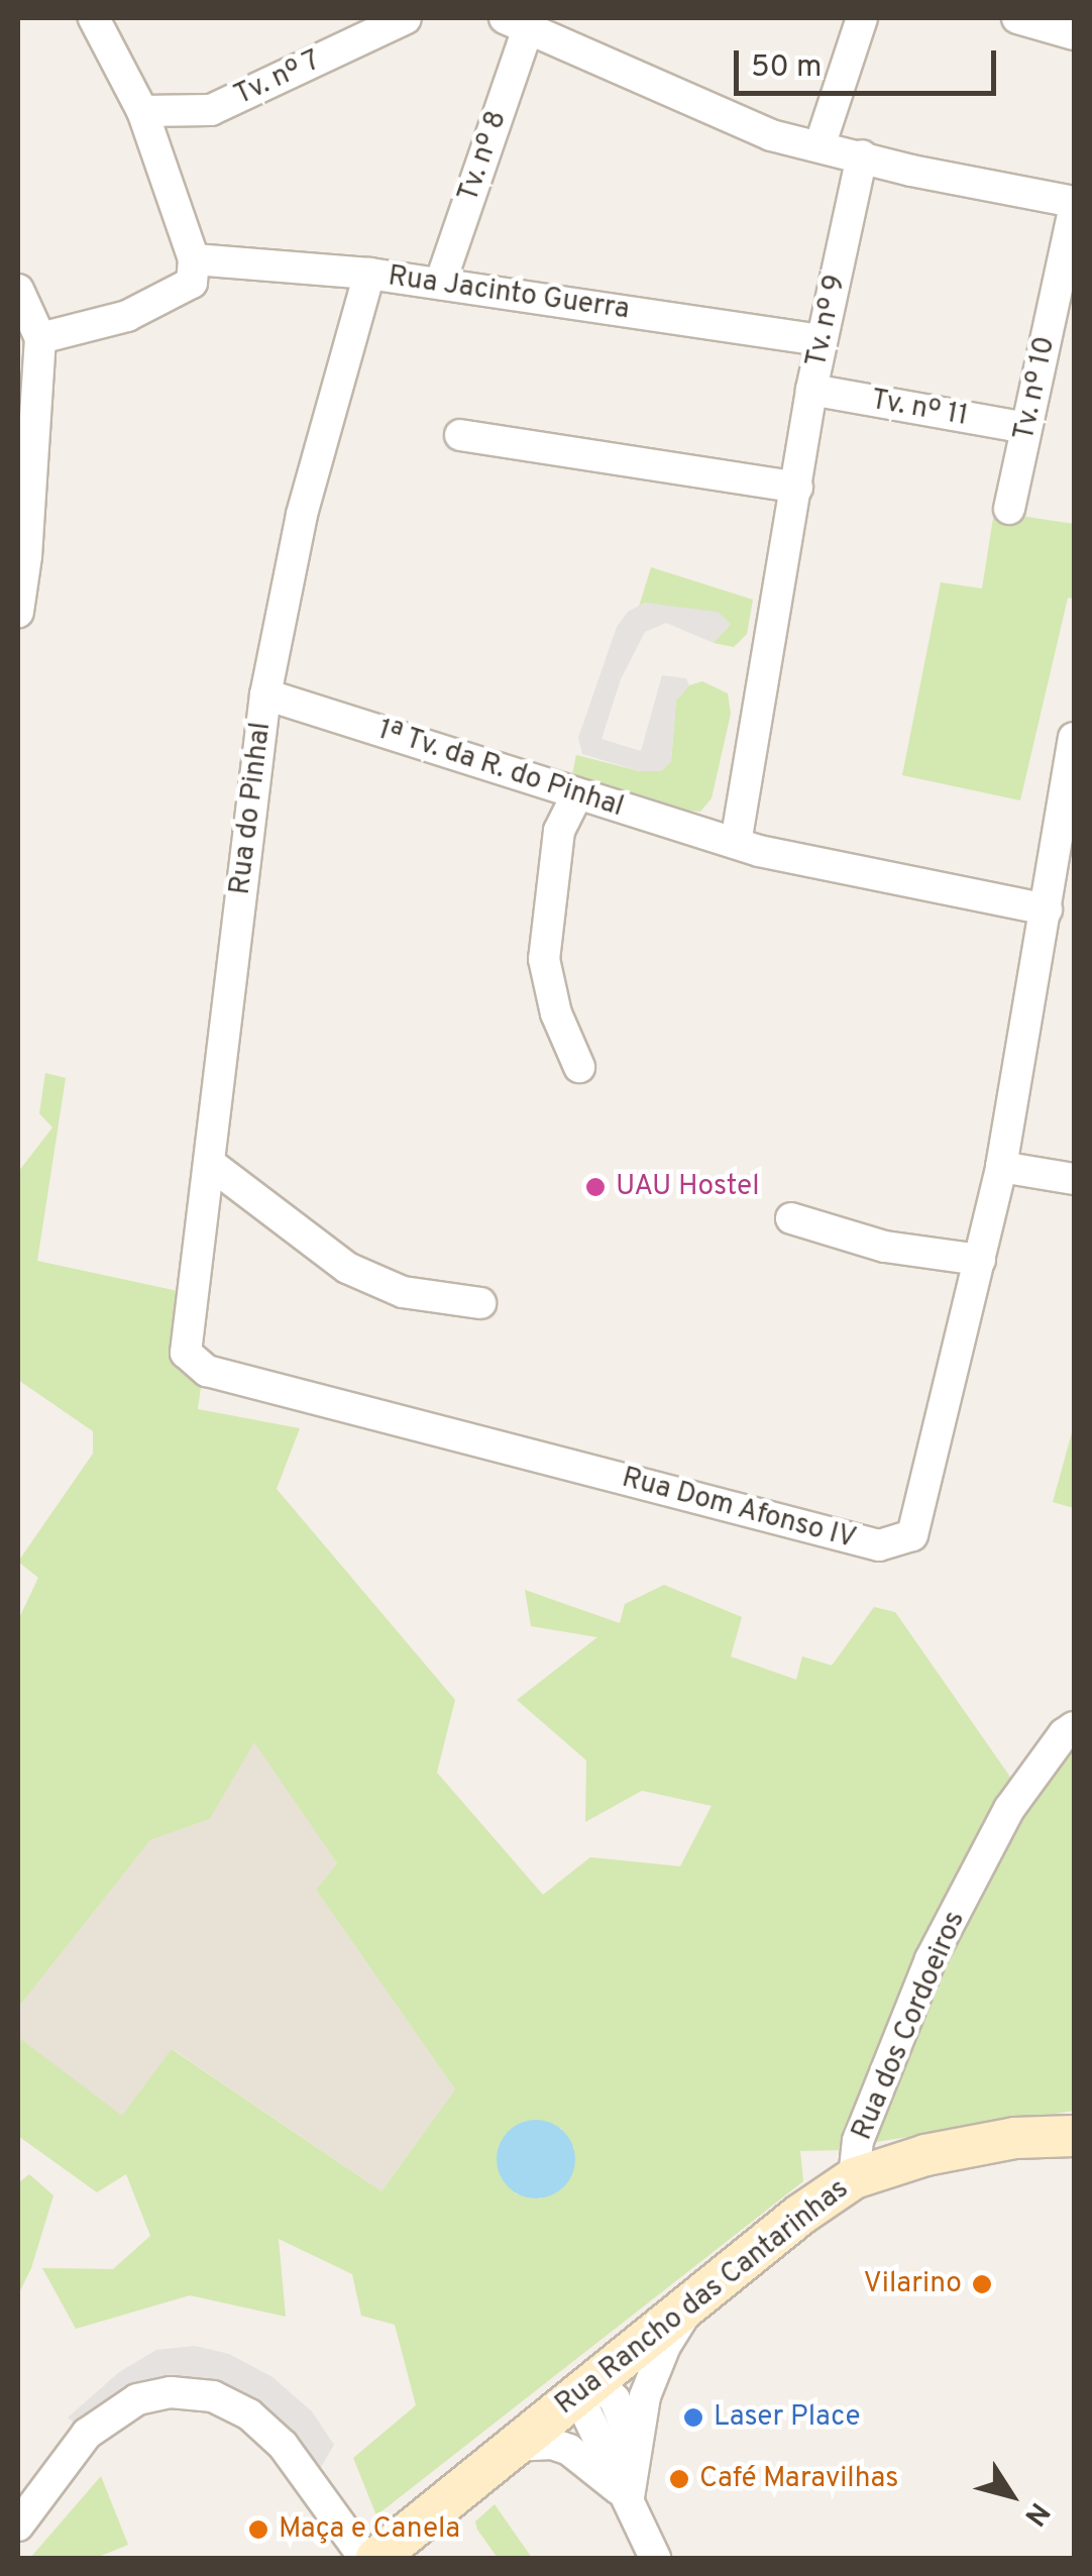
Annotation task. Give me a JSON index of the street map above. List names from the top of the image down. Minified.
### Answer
{"streets":{"street":["Tv. nº 7","Tv. nº 8","Rua Jacinto Guerra","Tv. nº 9","Tv. nº 10","Tv. nº 11","1ª Tv. da R. do Pinhal","Rua do Pinhal","Rua Dom Afonso IV","Rua dos Cordoeiros","Rua Rancho das Cantarinhas"]},"crossings":[["Tv. nº 8","Rua Jacinto Guerra"],["Rua Jacinto Guerra","Tv. nº 9"],["Rua Jacinto Guerra","Rua do Pinhal"],["Tv. nº 9","Tv. nº 11"],["Tv. nº 9","1ª Tv. da R. do Pinhal"],["Tv. nº 10","Tv. nº 11"],["1ª Tv. da R. do Pinhal","Rua do Pinhal"],["Rua do Pinhal","Rua Dom Afonso IV"],["Rua dos Cordoeiros","Rua Rancho das Cantarinhas"]],"places":["UAU Hostel","Vilarino","Laser Place","Café Maravilhas","Maça e Canela"],"scale_bar":"50 m","north":"bottom right"}
